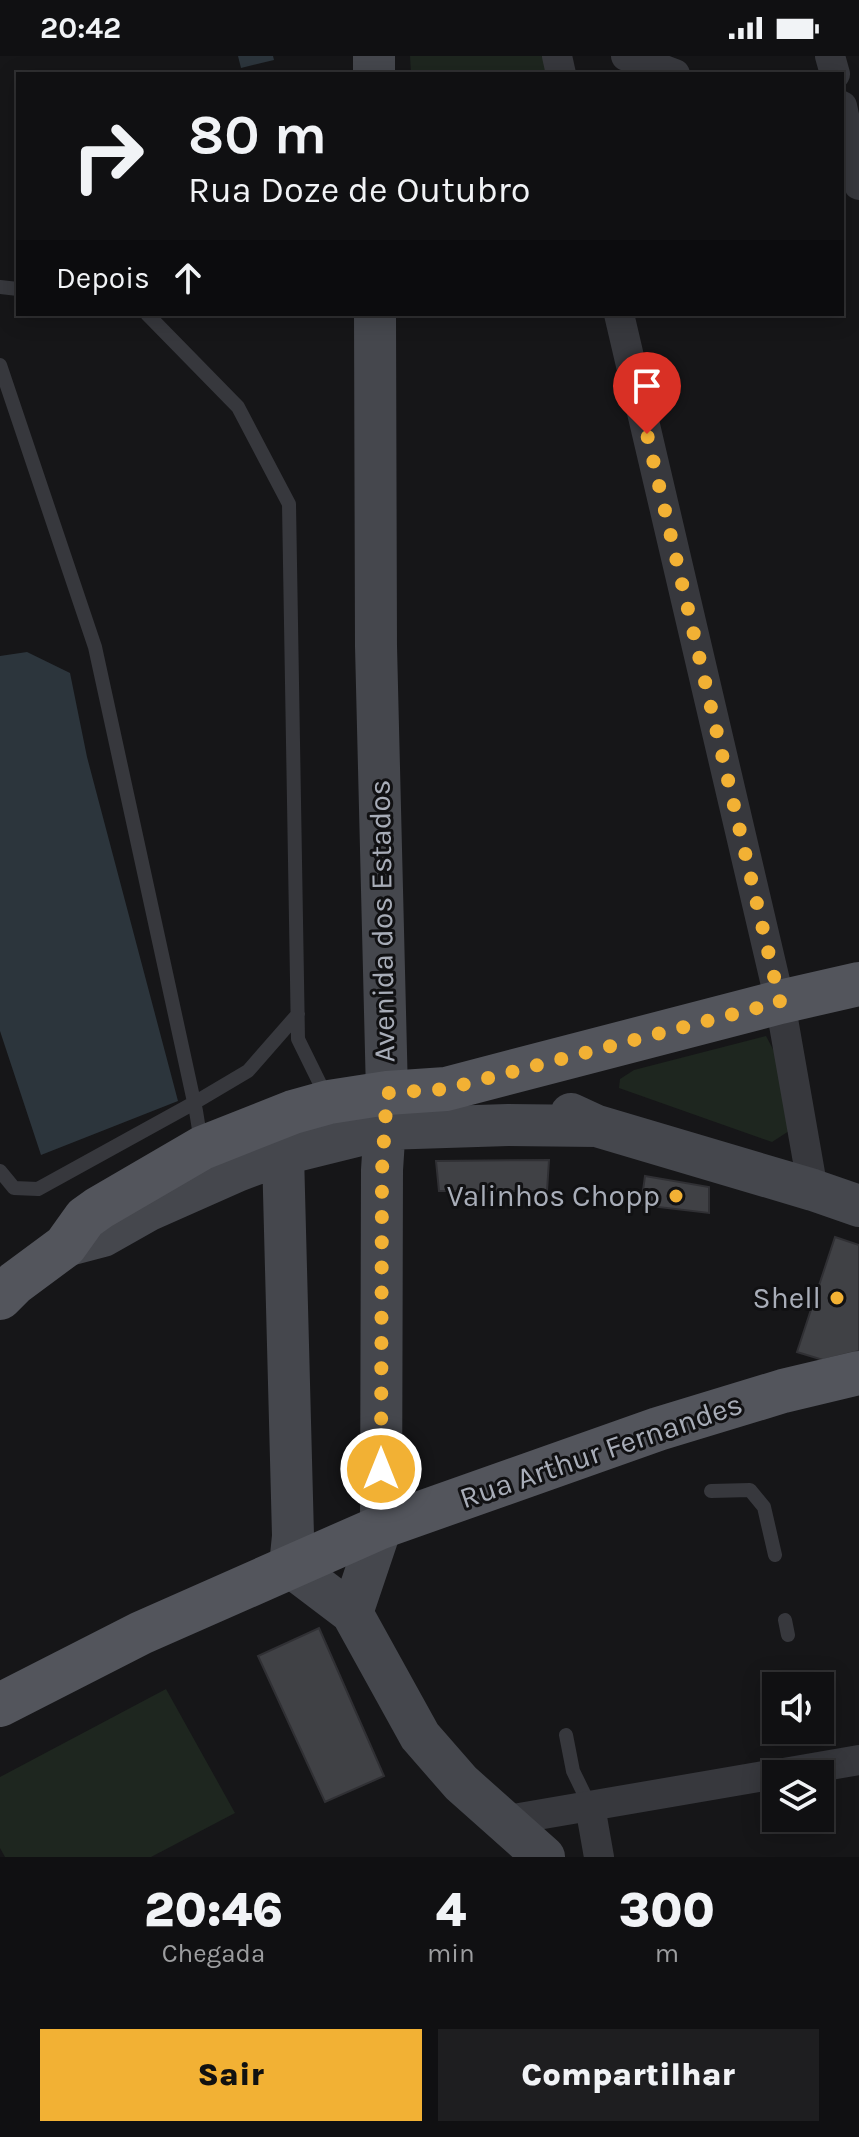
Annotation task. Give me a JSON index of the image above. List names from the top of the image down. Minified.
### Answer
{"streets":{"main road":["Avenida dos Estados","Rua Arthur Fernandes"]},"crossings":[["Avenida dos Estados","Rua Arthur Fernandes"]],"places":["Valinhos Chopp","Shell"],"page":{"status":"20:42","turn":["80 m","Rua Doze de Outubro"],"then":"Depois","eta":["20:46","Chegada","4","min","300","m"],"buttons":["Sair","Compartilhar"]}}
